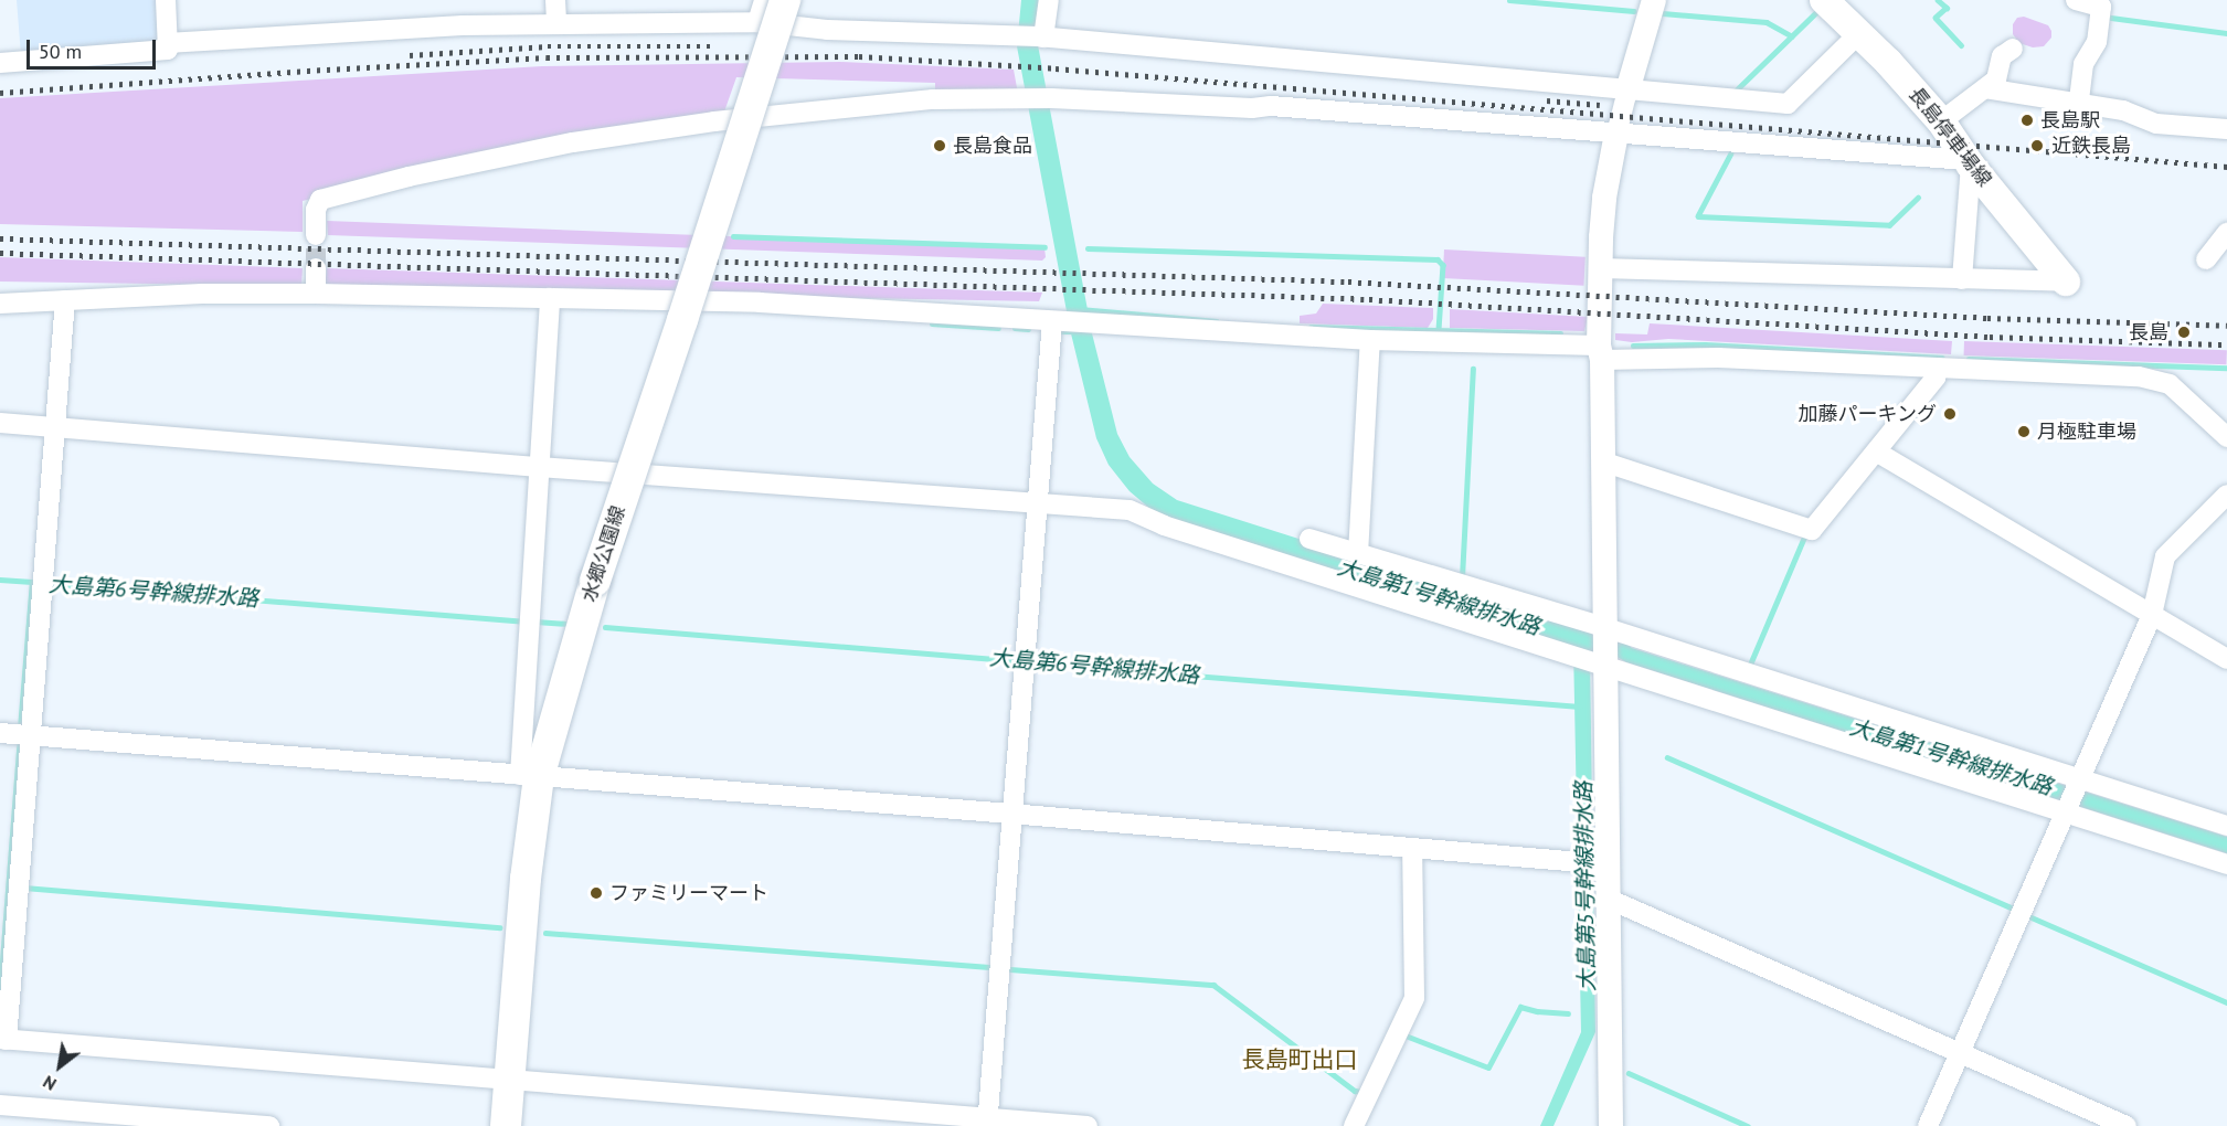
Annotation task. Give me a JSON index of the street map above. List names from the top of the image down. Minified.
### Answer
{"streets":{"main road":["長島停車場線","水郷公園線"]},"districts":["長島町出口"],"water":["大島第6号幹線排水路","大島第1号幹線排水路","大島第5号幹線排水路"],"places":["長島駅","長島食品","近鉄長島","長島","加藤パーキング","月極駐車場","ファミリーマート"],"scale_bar":"50 m","north":"bottom left"}
